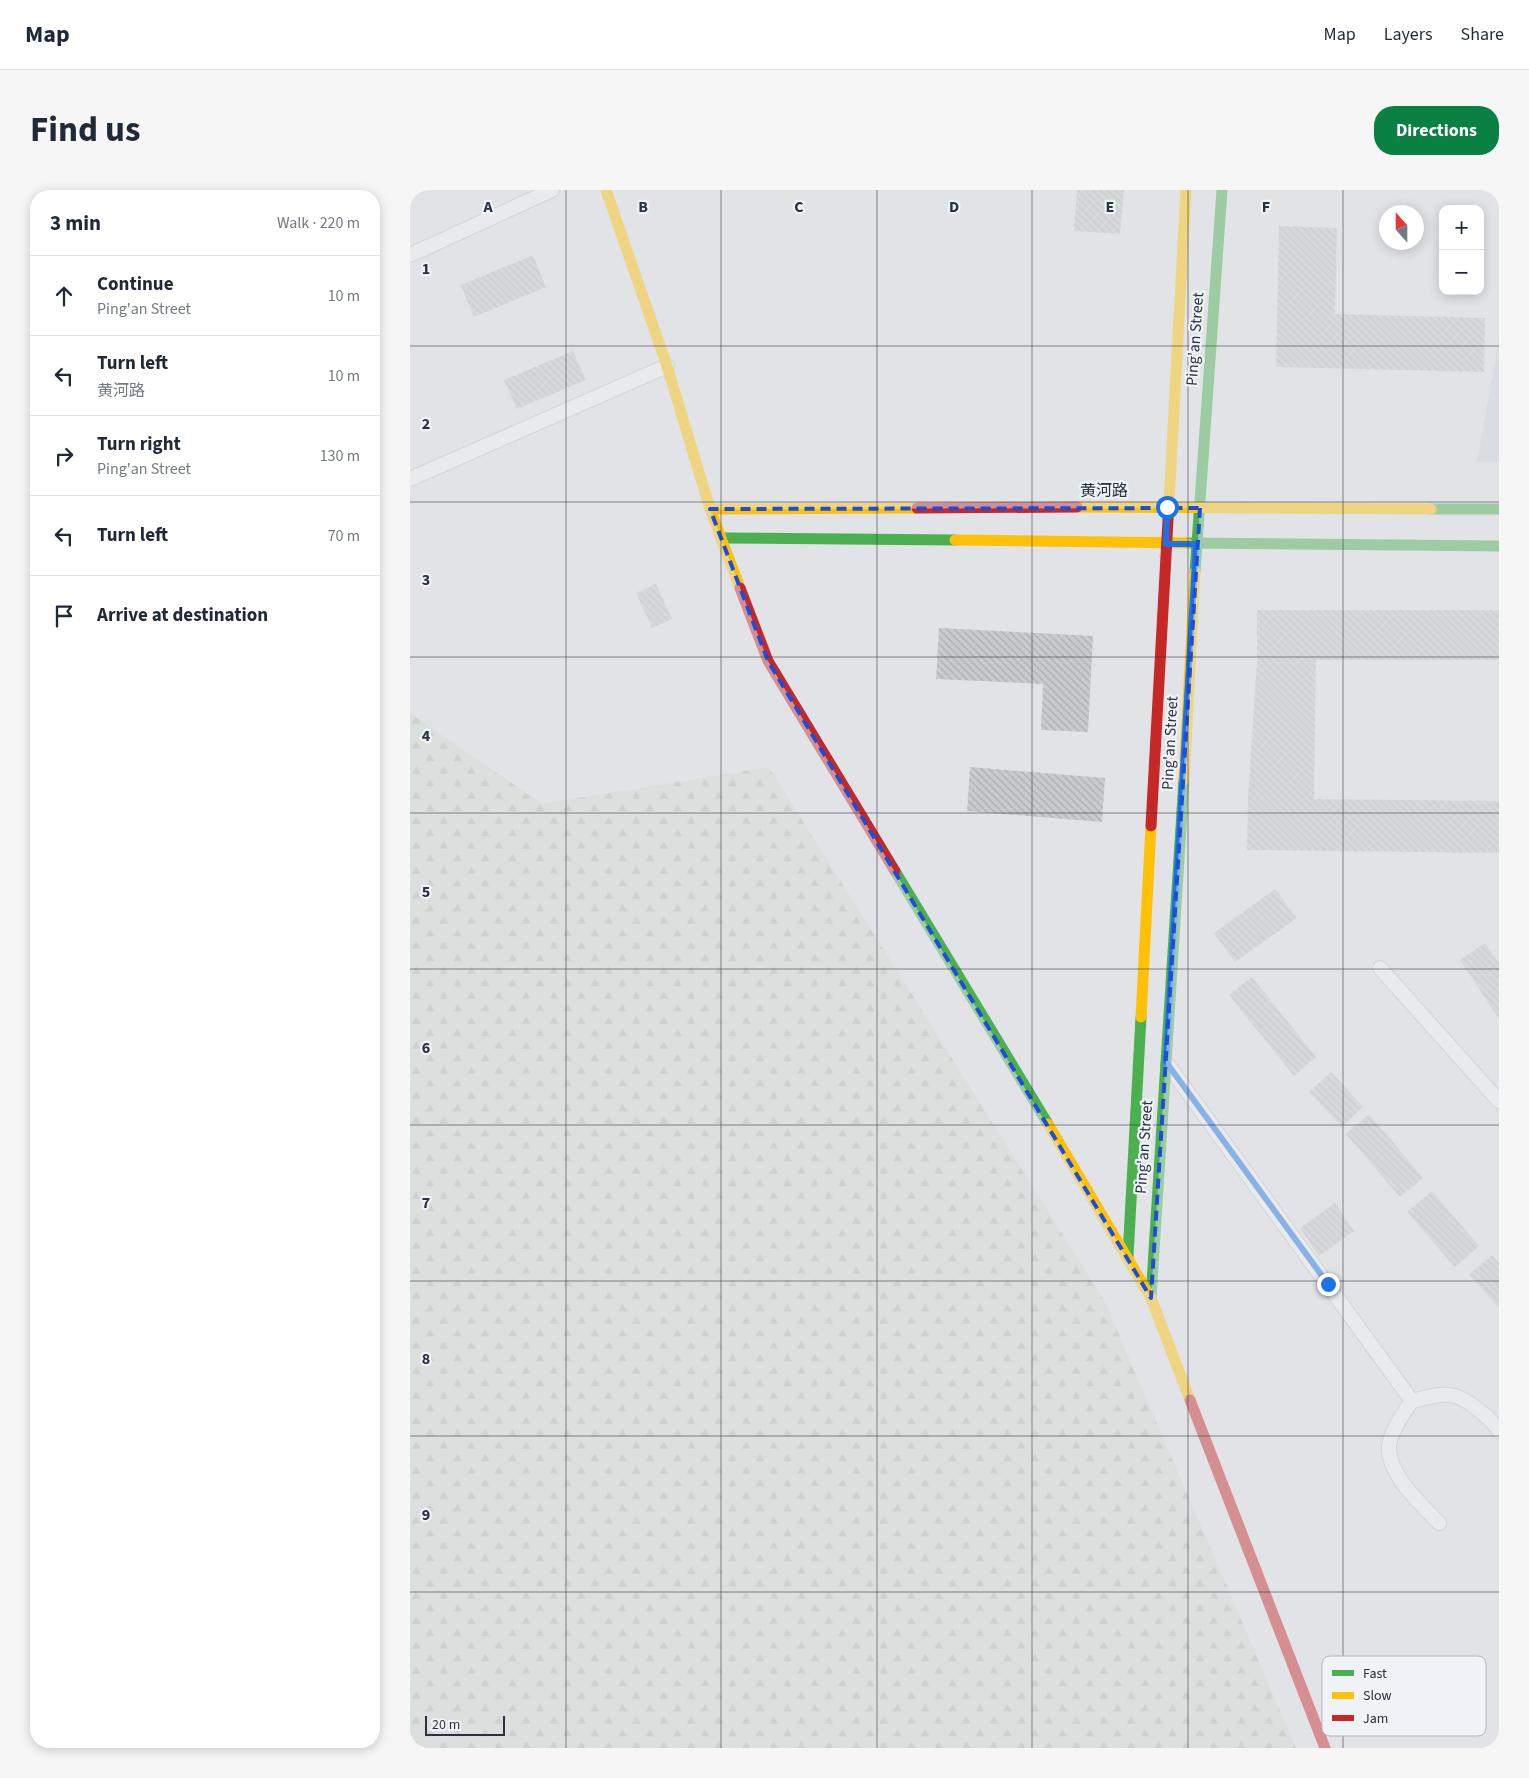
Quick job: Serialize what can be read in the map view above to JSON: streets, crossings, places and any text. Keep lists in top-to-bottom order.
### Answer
{
  "streets": {
    "main road": ["Ping'an Street", "黄河路"]
  },
  "crossings": [
    ["Ping'an Street", "黄河路"]
  ],
  "legend": ["Fast", "Slow", "Jam"],
  "scale_bar": "20 m",
  "north": "top",
  "page": {
    "header": "Map",
    "nav": ["Map", "Layers", "Share"],
    "title": "Find us",
    "buttons": "Directions",
    "heading": ["3 min", "Walk · 220 m"],
    "map_buttons": ["+", "−"],
    "list": [
      ["Continue", "Ping'an Street", "10 m"],
      ["Turn left", "黄河路", "10 m"],
      ["Turn right", "Ping'an Street", "130 m"],
      ["Turn left", "70 m"],
      "Arrive at destination"
    ],
    "scale": "20 m"
  },
  "grid": {
    "columns": [
      "A",
      "B",
      "C",
      "D",
      "E",
      "F"
    ],
    "rows": [
      "1",
      "2",
      "3",
      "4",
      "5",
      "6",
      "7",
      "8",
      "9"
    ]
  }
}
